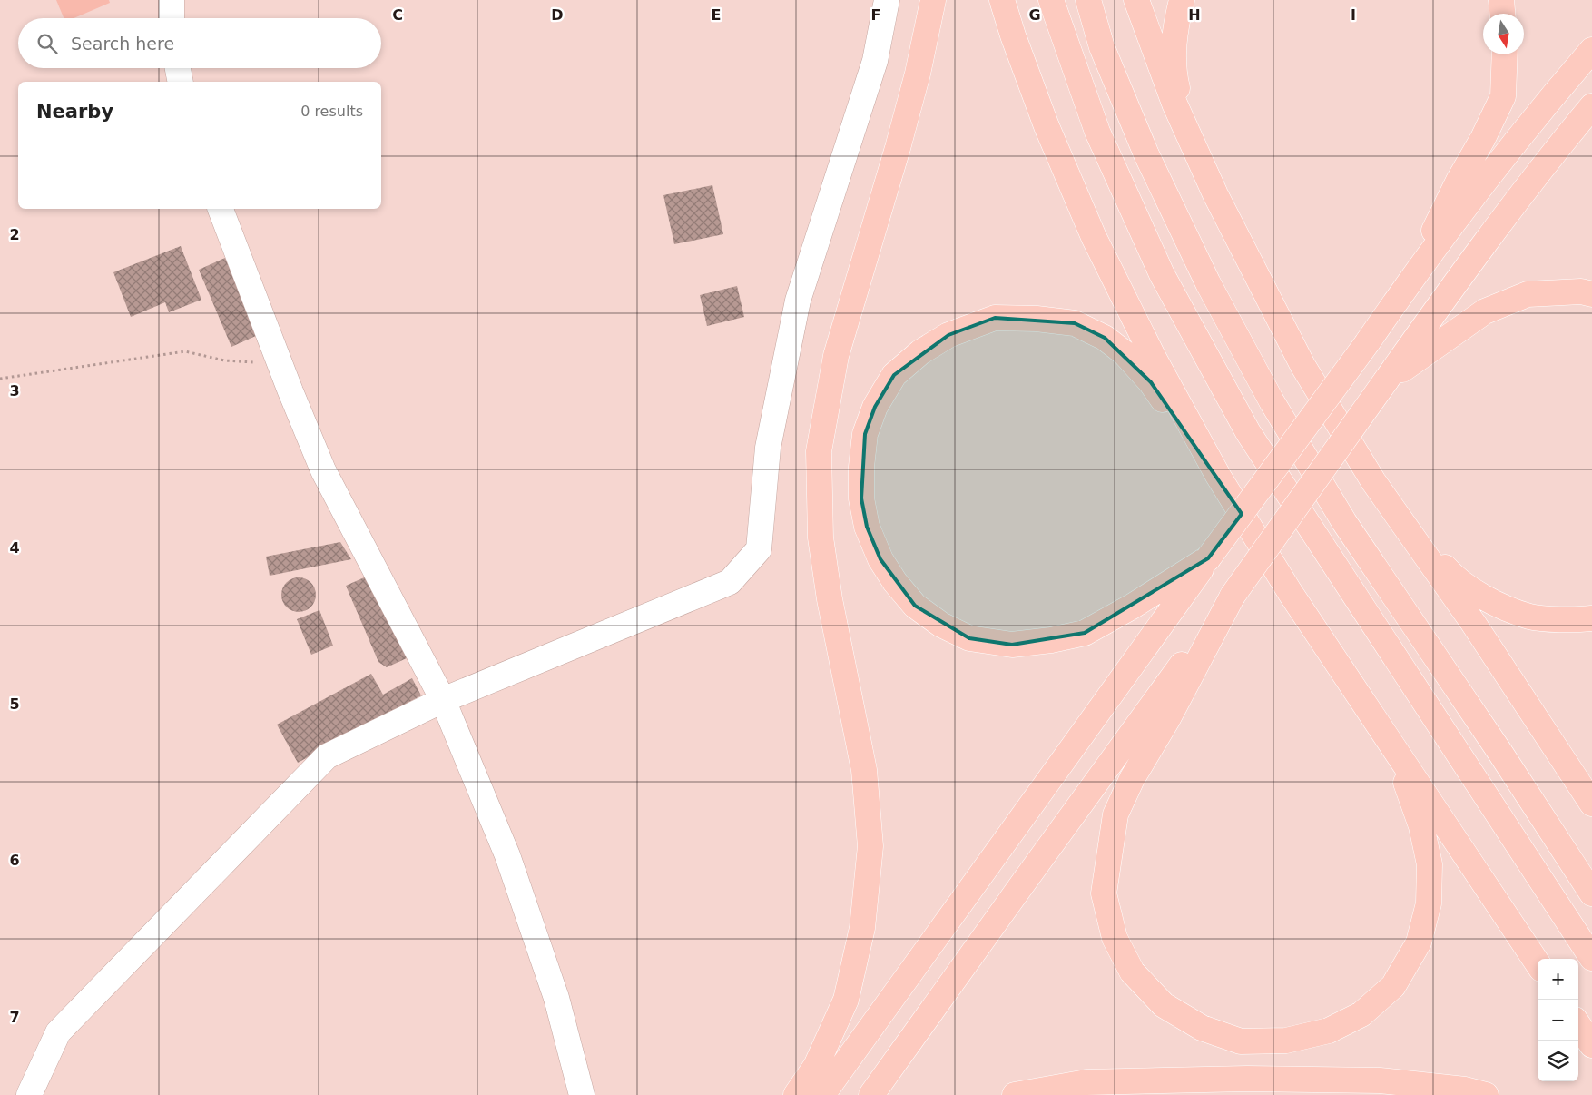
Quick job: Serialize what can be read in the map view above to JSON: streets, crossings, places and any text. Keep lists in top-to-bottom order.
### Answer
{
  "north": "bottom",
  "page": {
    "search": "Search here",
    "heading": ["Nearby", "0 results"],
    "map_buttons": ["+", "−"]
  },
  "grid": {
    "columns": [
      "C",
      "D",
      "E",
      "F",
      "G",
      "H",
      "I"
    ],
    "rows": [
      "2",
      "3",
      "4",
      "5",
      "6",
      "7"
    ]
  }
}
